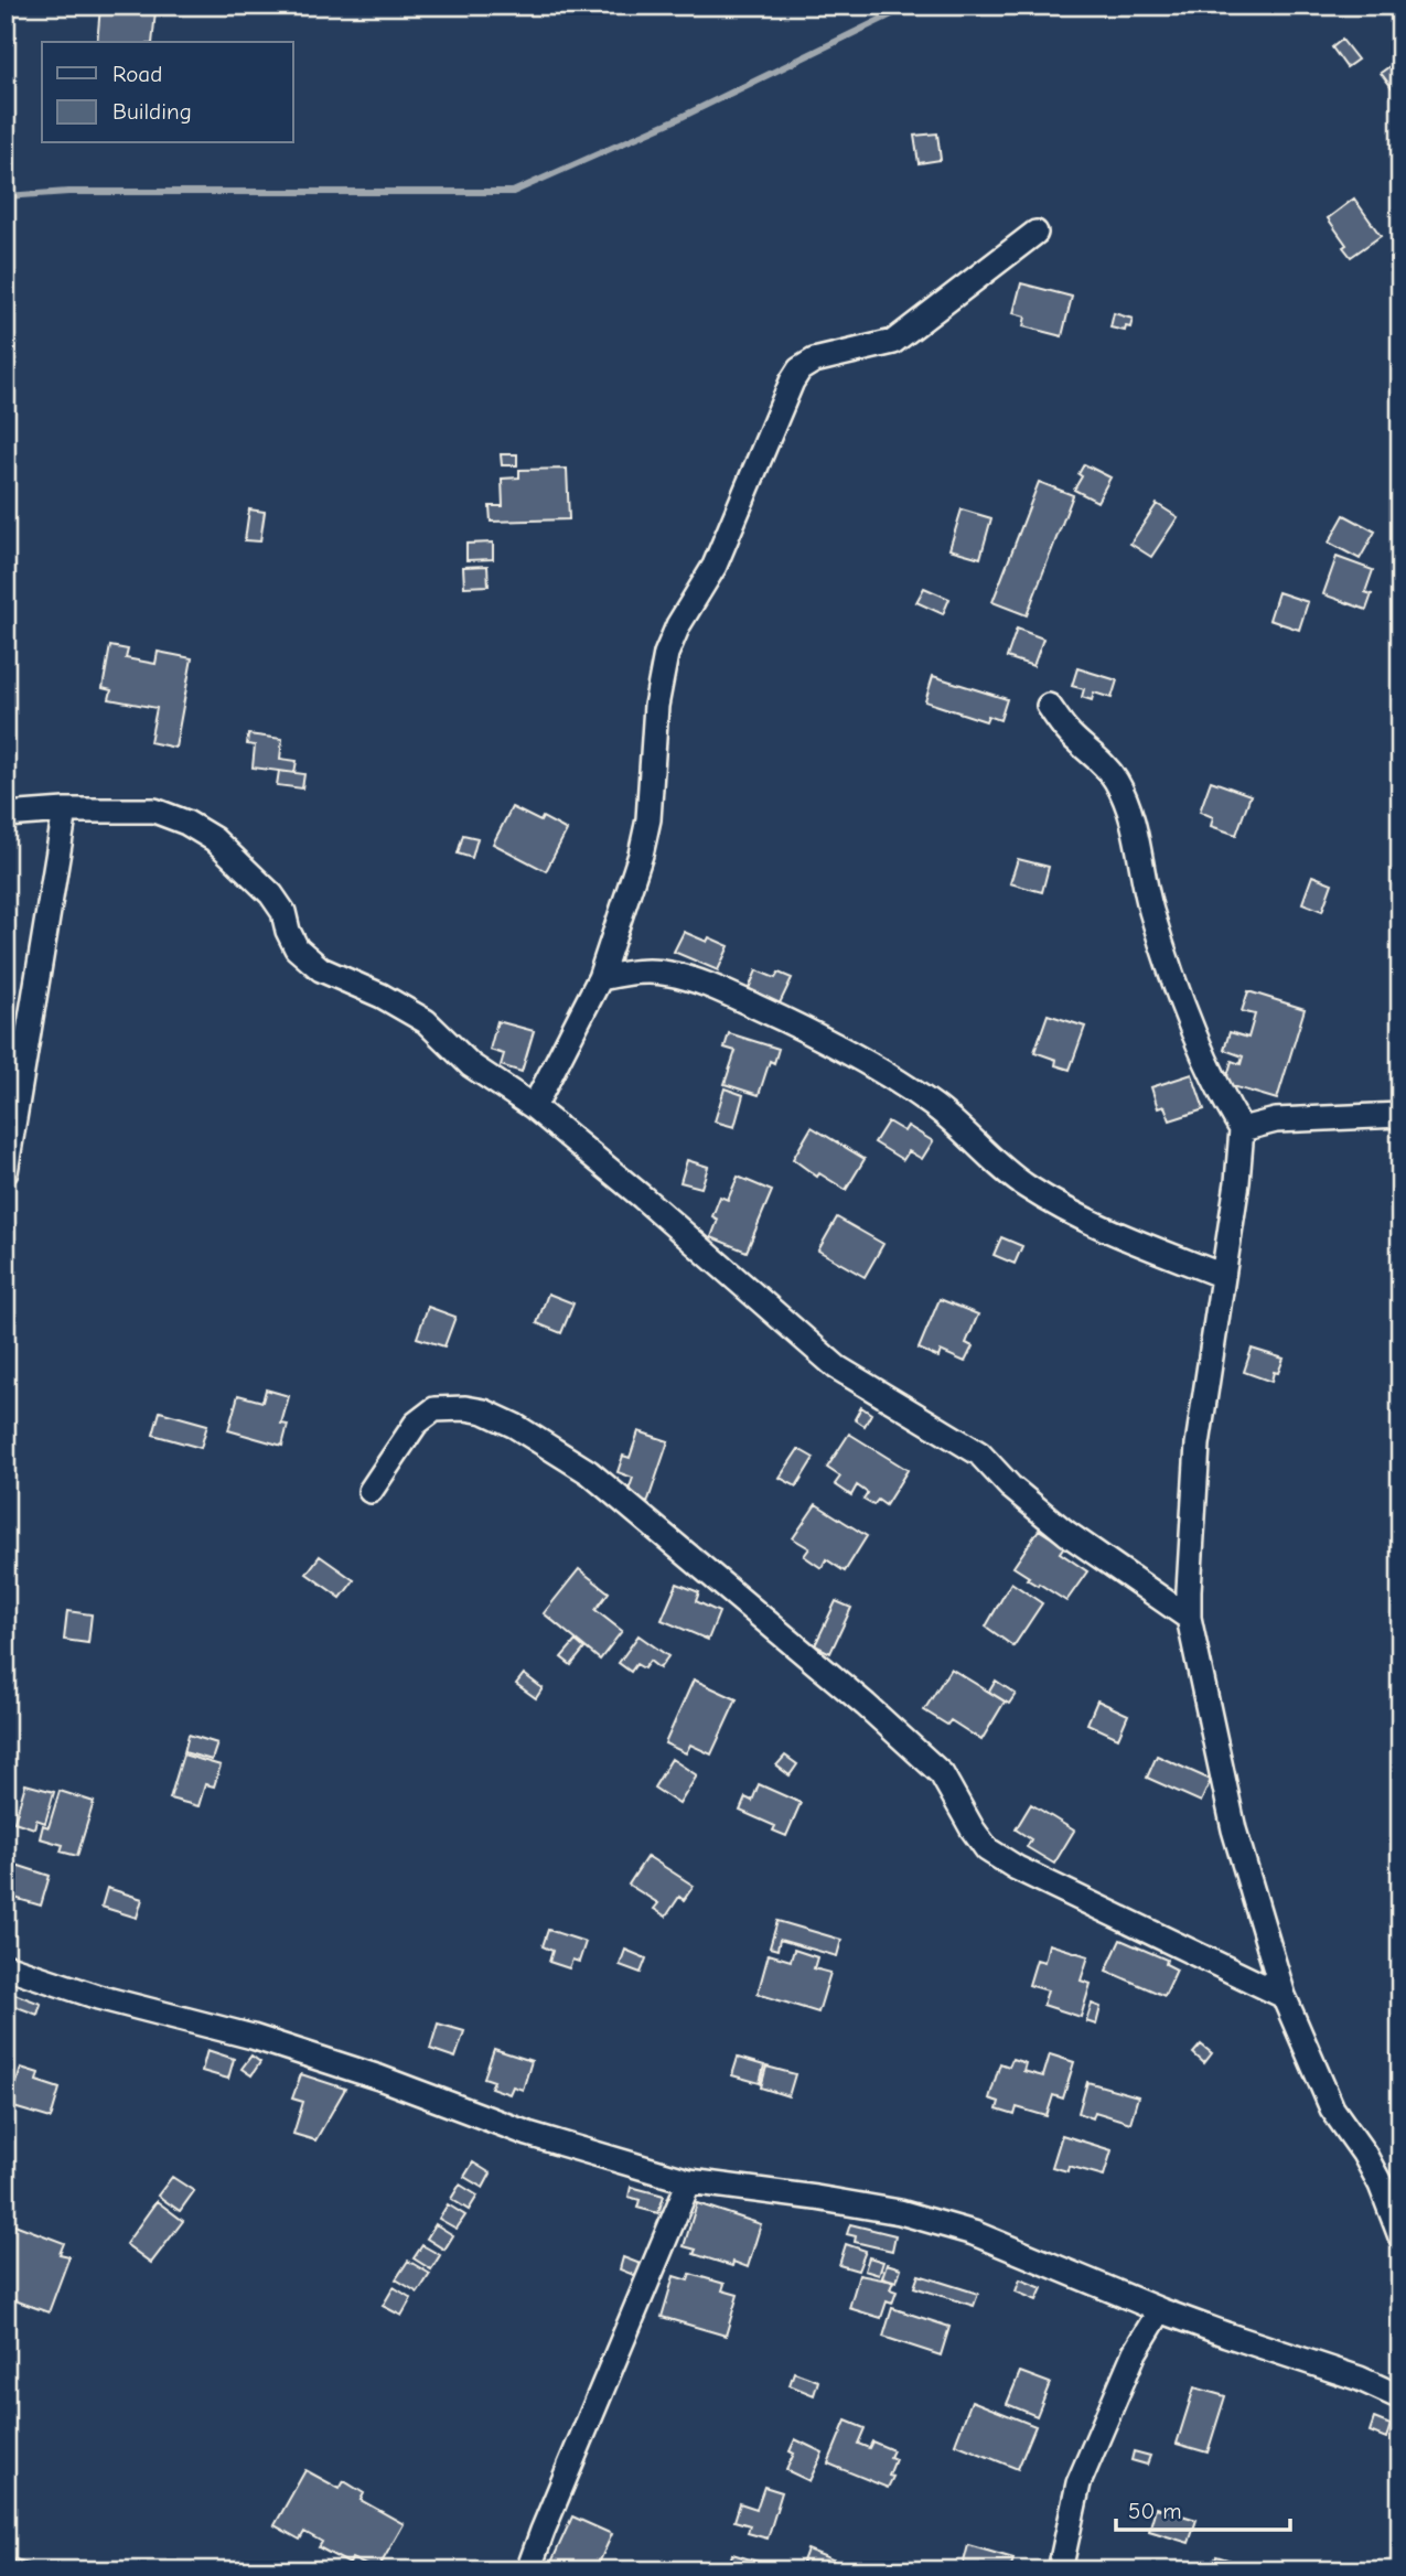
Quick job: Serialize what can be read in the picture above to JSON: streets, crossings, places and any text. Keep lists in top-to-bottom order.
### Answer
{
  "legend": ["Road", "Building"],
  "scale_bar": "50 m"
}
